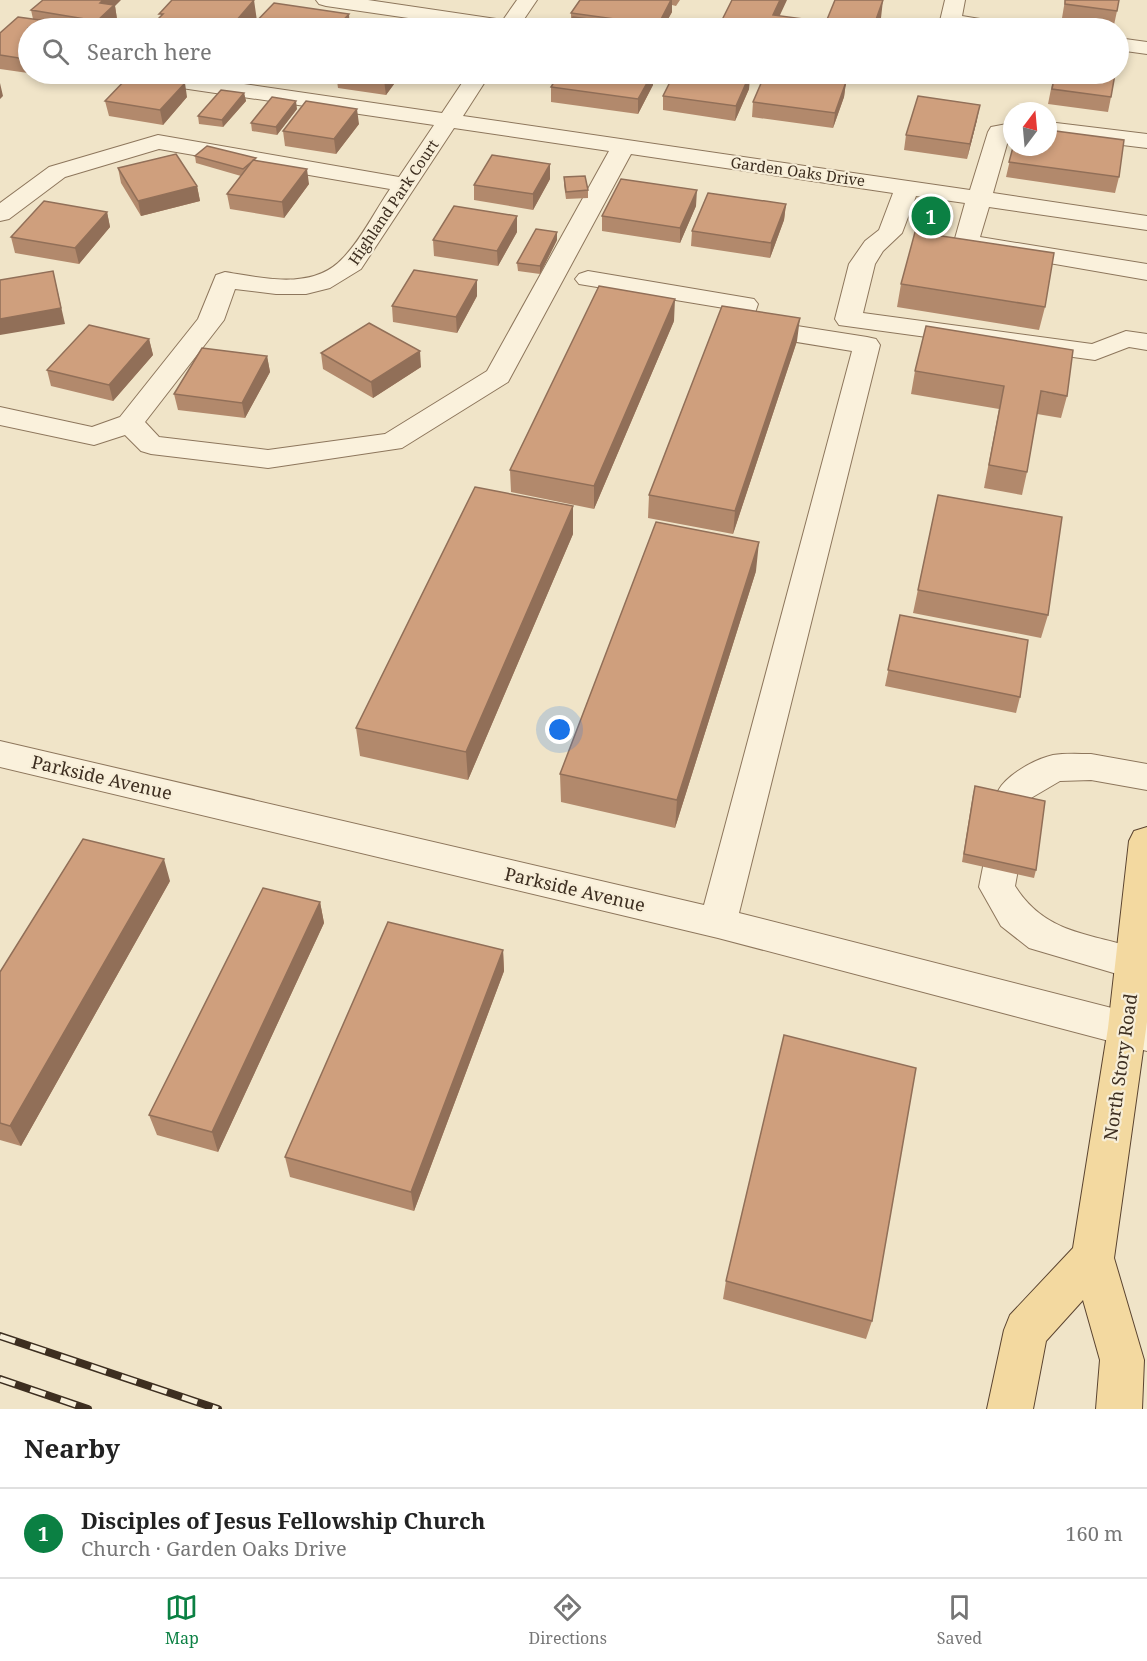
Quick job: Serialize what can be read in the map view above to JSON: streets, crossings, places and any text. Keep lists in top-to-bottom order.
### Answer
{
  "streets": {
    "main road": ["North Story Road"],
    "street": ["Garden Oaks Drive", "Highland Park Court", "Parkside Avenue"]
  },
  "crossings": [
    ["Garden Oaks Drive", "Highland Park Court"],
    ["Parkside Avenue", "North Story Road"]
  ],
  "north": "top",
  "page": {
    "search": "Search here",
    "pins": "1",
    "heading": "Nearby",
    "list": [
      {
        "mark": "1",
        "name": "Disciples of Jesus Fellowship Church",
        "note": "Church · Garden Oaks Drive",
        "value": "160 m"
      }
    ],
    "nav": ["Map", "Directions", "Saved"]
  }
}
